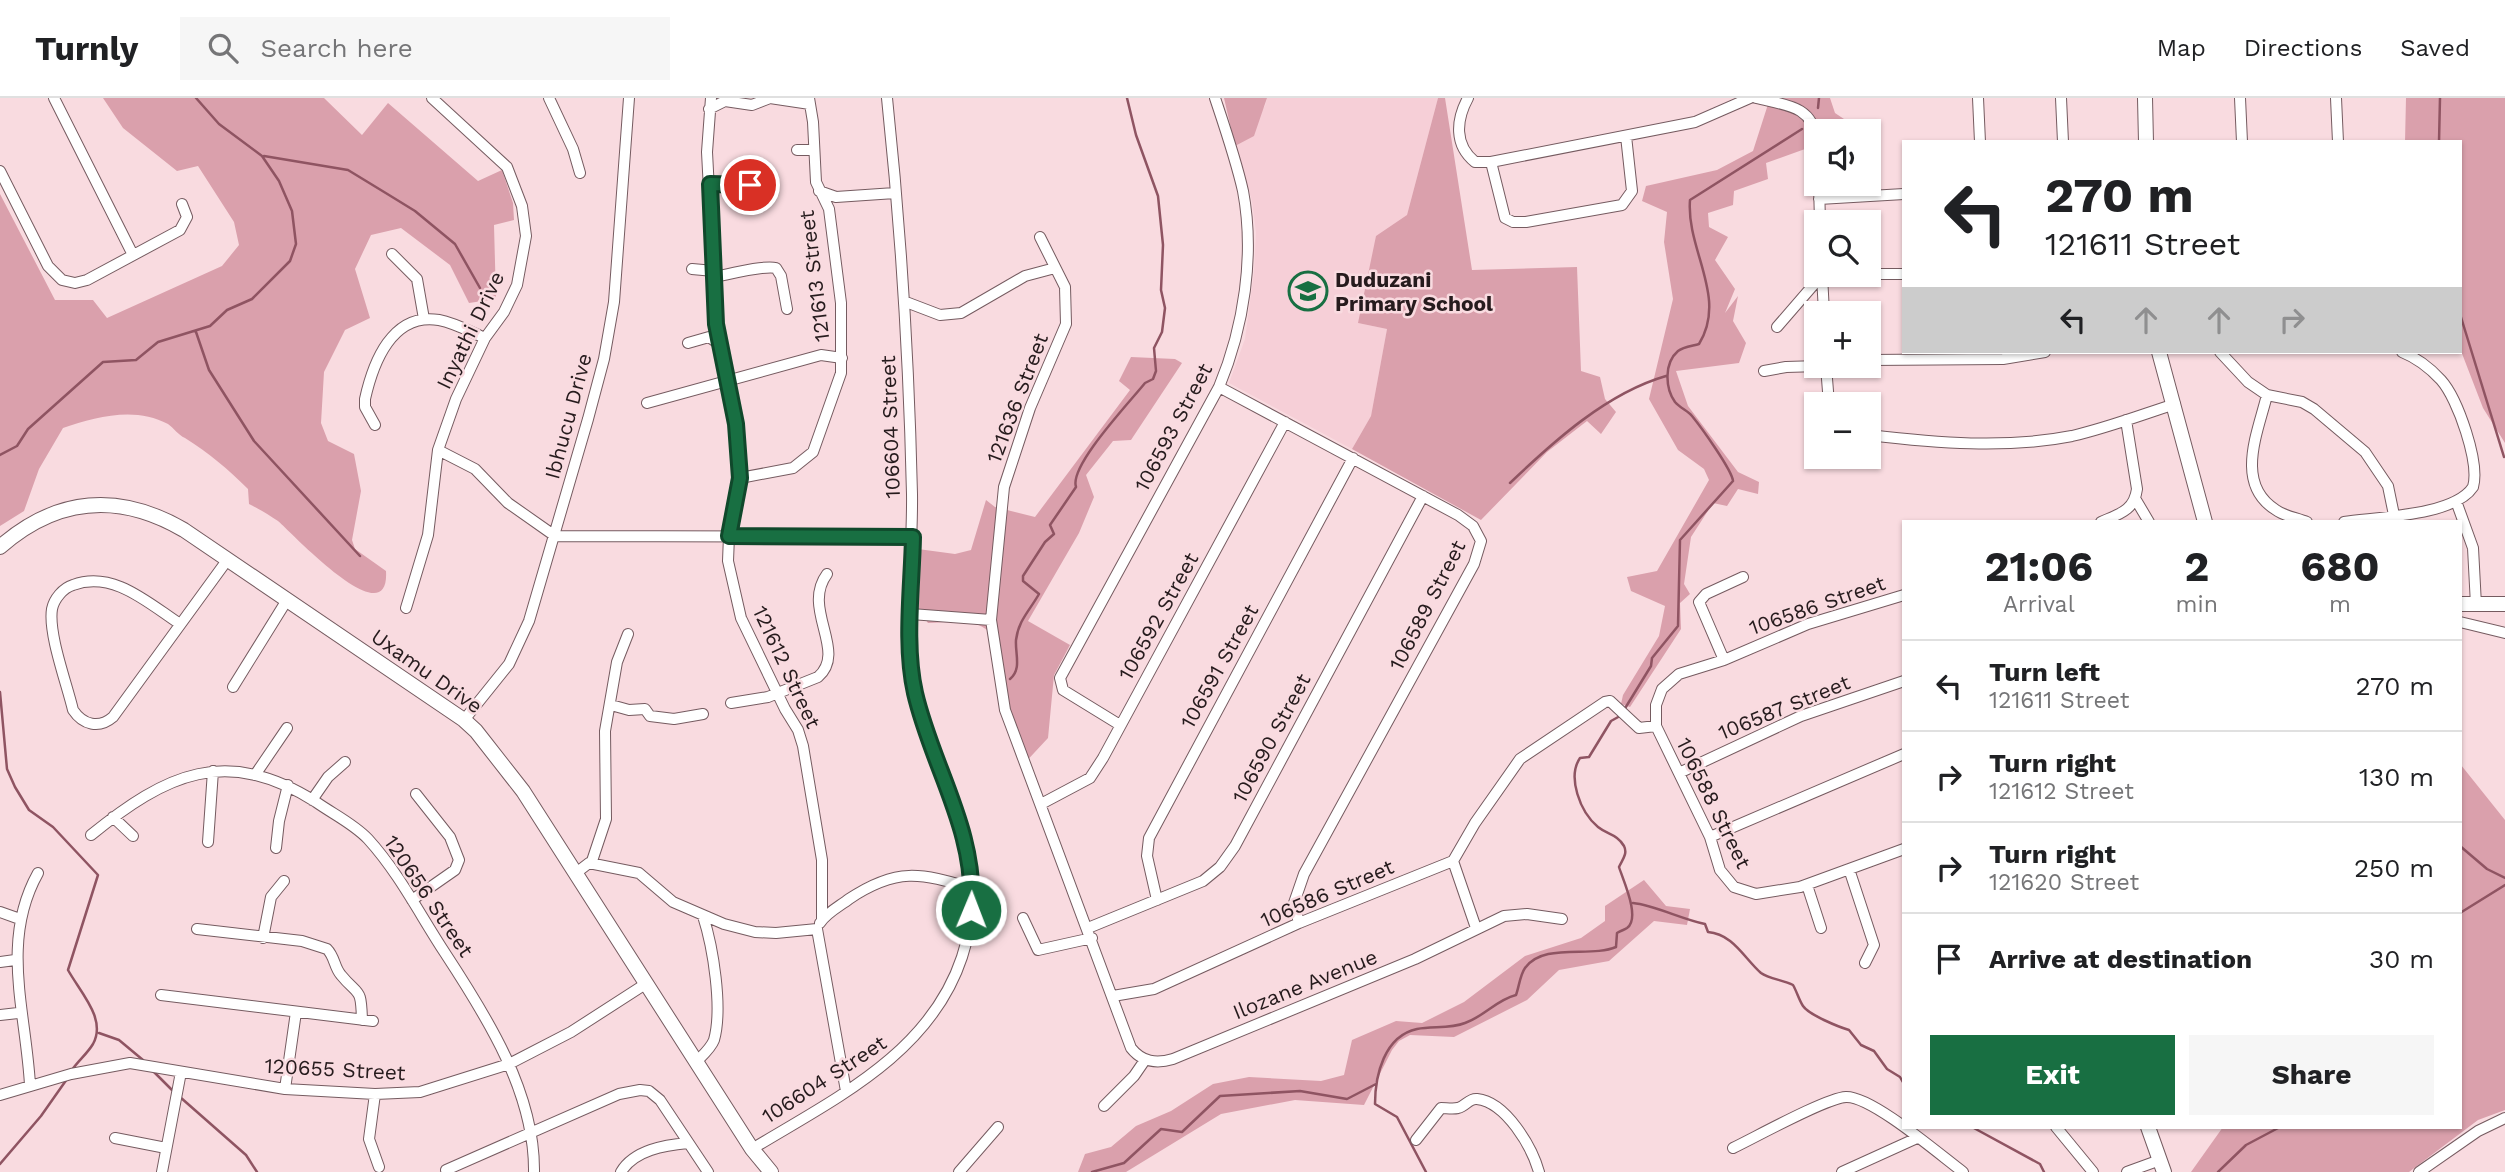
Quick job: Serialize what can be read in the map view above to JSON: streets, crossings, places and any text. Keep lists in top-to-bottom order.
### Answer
{
  "streets": {
    "street": [
      "121613 Street",
      "Inyathi Drive",
      "121636 Street",
      "Ibhucu Drive",
      "106604 Street",
      "106593 Street",
      "106589 Street",
      "106586 Street",
      "106592 Street",
      "106591 Street",
      "121612 Street",
      "Uxamu Drive",
      "106587 Street",
      "106590 Street",
      "106588 Street",
      "120656 Street",
      "Ilozane Avenue",
      "120655 Street"
    ]
  },
  "crossings": [
    ["121613 Street", "121612 Street"],
    ["Ibhucu Drive", "Uxamu Drive"],
    ["106604 Street", "121612 Street"],
    ["106604 Street", "Uxamu Drive"],
    ["106593 Street", "106589 Street"],
    ["106593 Street", "106592 Street"],
    ["106589 Street", "106586 Street"],
    ["106589 Street", "106592 Street"],
    ["106589 Street", "106591 Street"],
    ["106589 Street", "106590 Street"],
    ["106586 Street", "106588 Street"],
    ["106591 Street", "106590 Street"],
    ["Uxamu Drive", "120655 Street"],
    ["106587 Street", "106588 Street"],
    ["120656 Street", "120655 Street"]
  ],
  "places": {
    "school or university": ["Duduzani Primary School"]
  },
  "page": {
    "header": "Turnly",
    "search": "Search here",
    "nav": ["Map", "Directions", "Saved"],
    "map_buttons": ["+", "−"],
    "turn": ["270 m", "121611 Street"],
    "eta": [
      "21:06",
      "Arrival",
      "2",
      "min",
      "680",
      "m"
    ],
    "list": [
      {
        "name": "Turn left",
        "note": "121611 Street",
        "value": "270 m"
      },
      {
        "name": "Turn right",
        "note": "121612 Street",
        "value": "130 m"
      },
      {
        "name": "Turn right",
        "note": "121620 Street",
        "value": "250 m"
      },
      {
        "name": "Arrive at destination",
        "value": "30 m"
      }
    ],
    "buttons": ["Exit", "Share"]
  }
}
